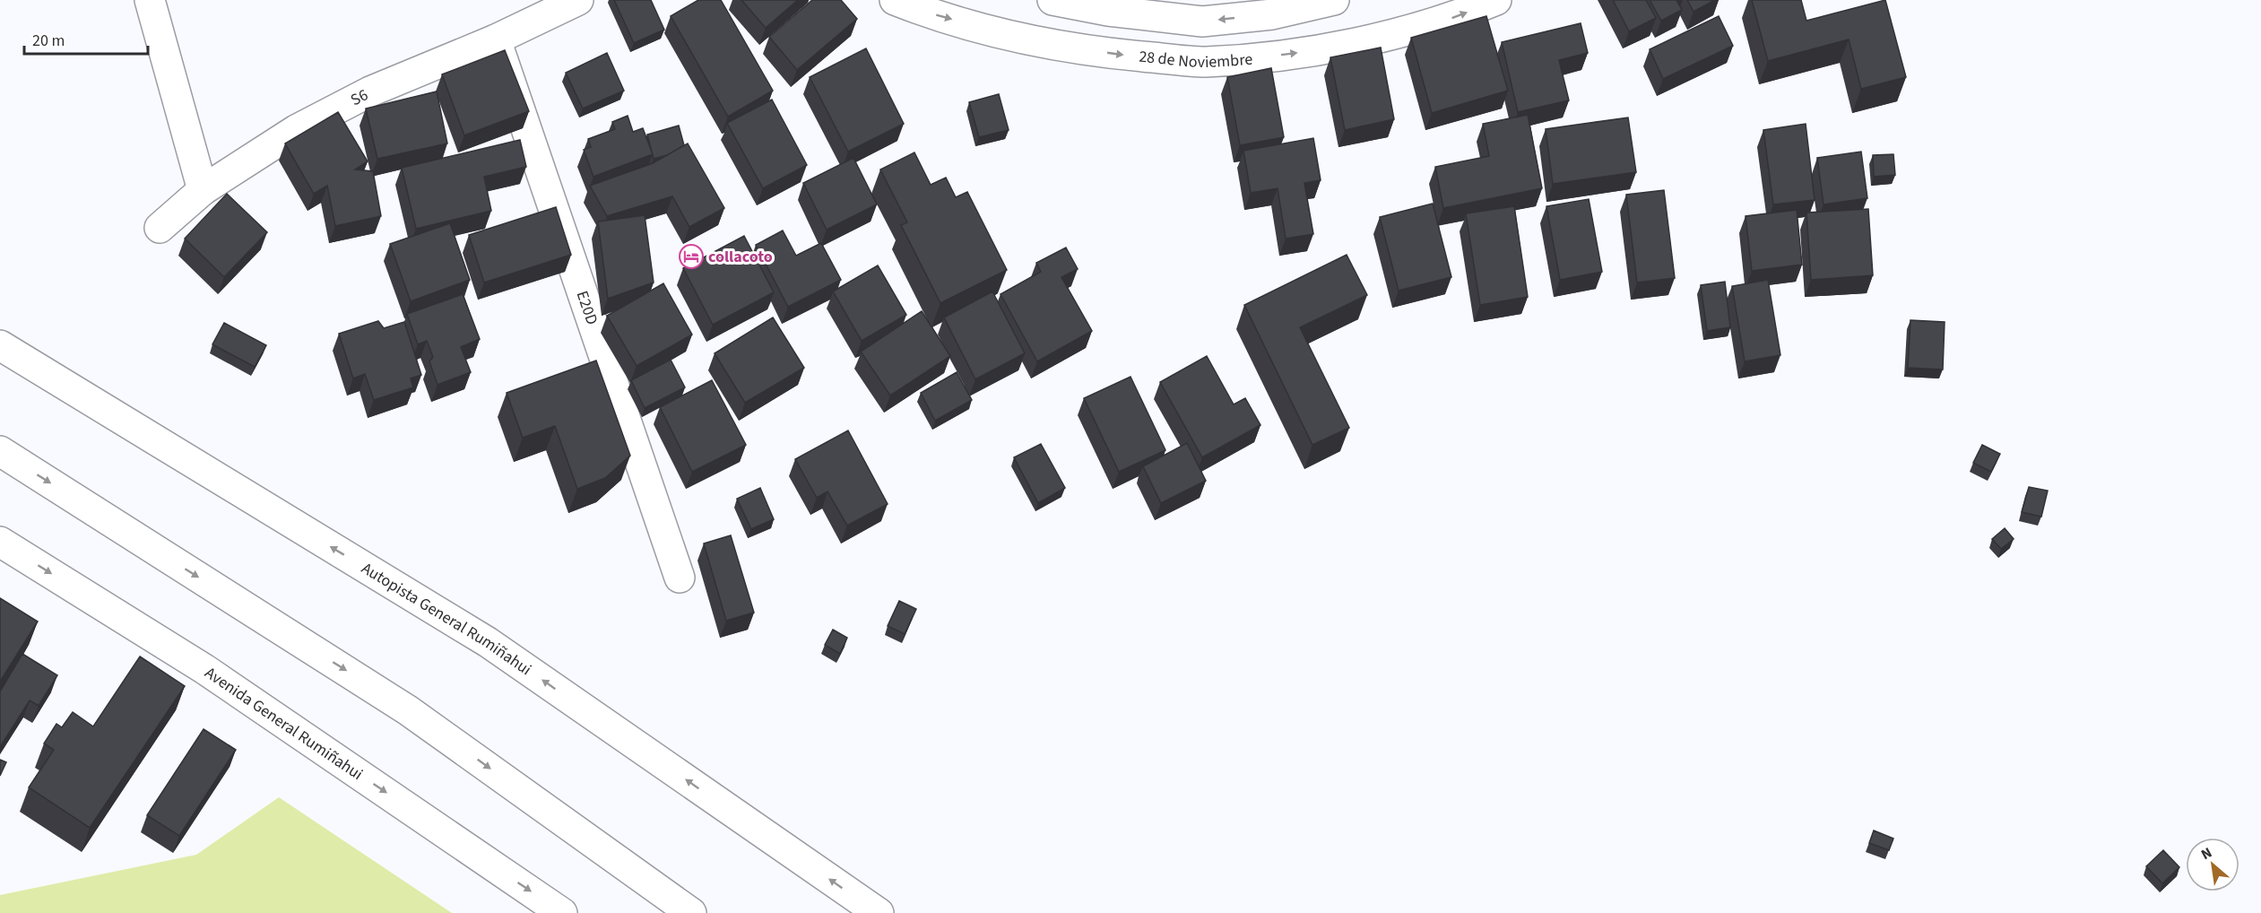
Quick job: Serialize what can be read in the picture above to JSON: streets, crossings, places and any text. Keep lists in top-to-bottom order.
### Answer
{
  "streets": {
    "main road": [
      "28 de Noviembre",
      "S6",
      "E20D",
      "Autopista General Rumiñahui",
      "Avenida General Rumiñahui"
    ]
  },
  "crossings": [
    ["S6", "E20D"]
  ],
  "places": {
    "hotel": ["collacoto"]
  },
  "scale_bar": "20 m",
  "north": "top left"
}
